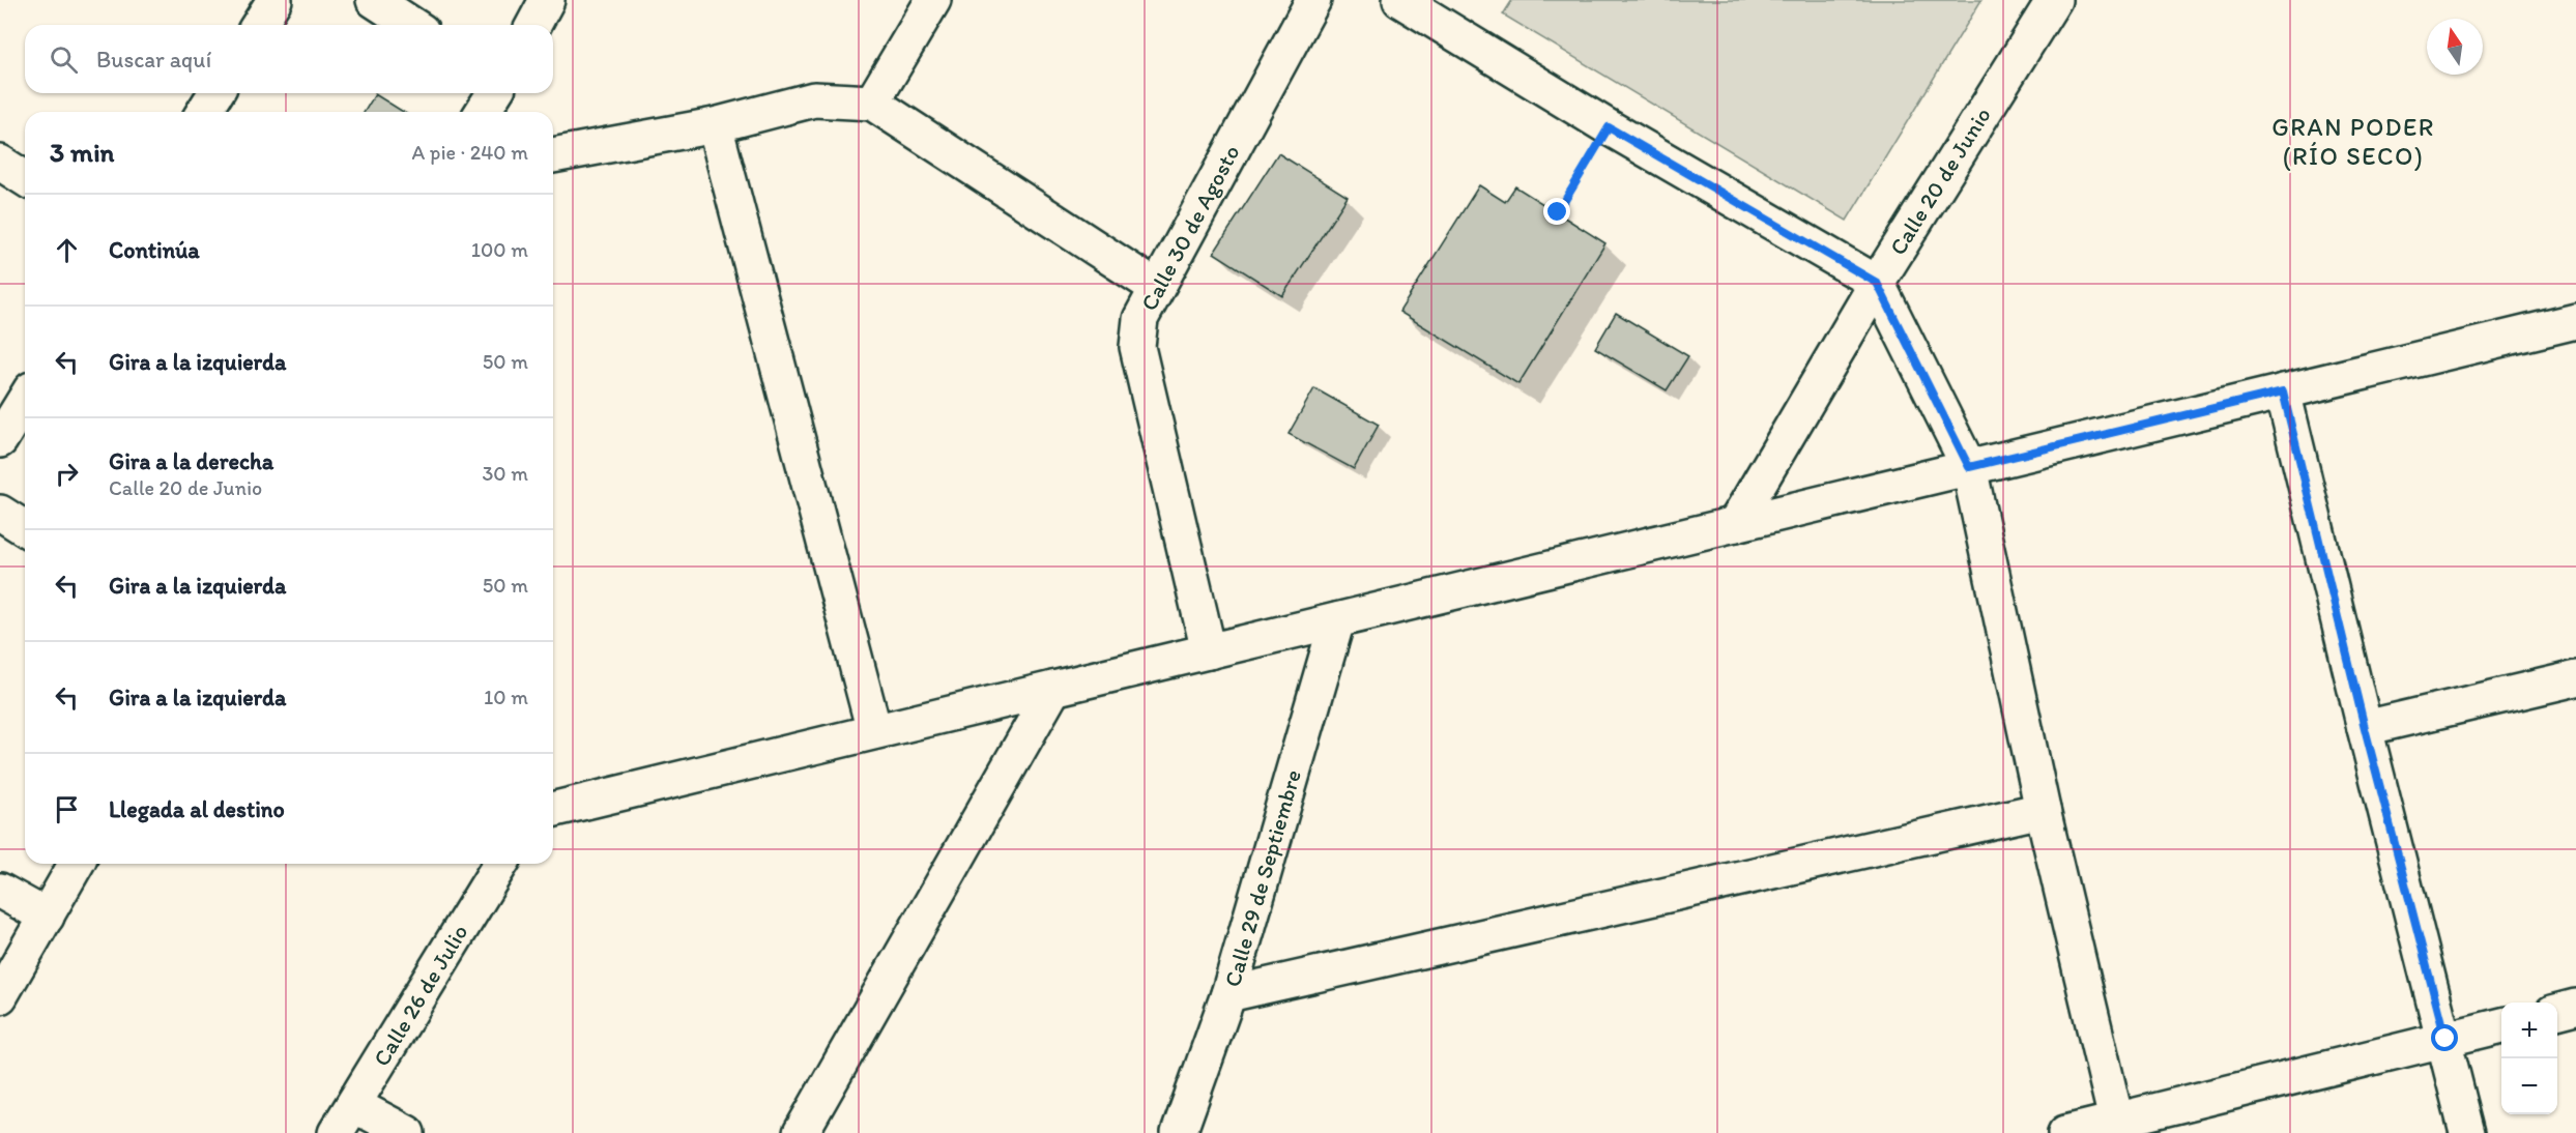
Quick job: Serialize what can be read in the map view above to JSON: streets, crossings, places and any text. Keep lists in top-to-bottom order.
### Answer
{
  "streets": {
    "street": [
      "Calle 20 de Junio",
      "Calle 30 de Agosto",
      "Calle 29 de Septiembre",
      "Calle 26 de Julio"
    ]
  },
  "districts": ["GRAN PODER (RÍO SECO)"],
  "north": "top",
  "page": {
    "search": "Buscar aquí",
    "heading": ["3 min", "A pie · 240 m"],
    "list": [
      ["Continúa", "100 m"],
      ["Gira a la izquierda", "50 m"],
      ["Gira a la derecha", "Calle 20 de Junio", "30 m"],
      ["Gira a la izquierda", "50 m"],
      ["Gira a la izquierda", "10 m"],
      "Llegada al destino"
    ],
    "map_buttons": ["+", "−"]
  }
}
